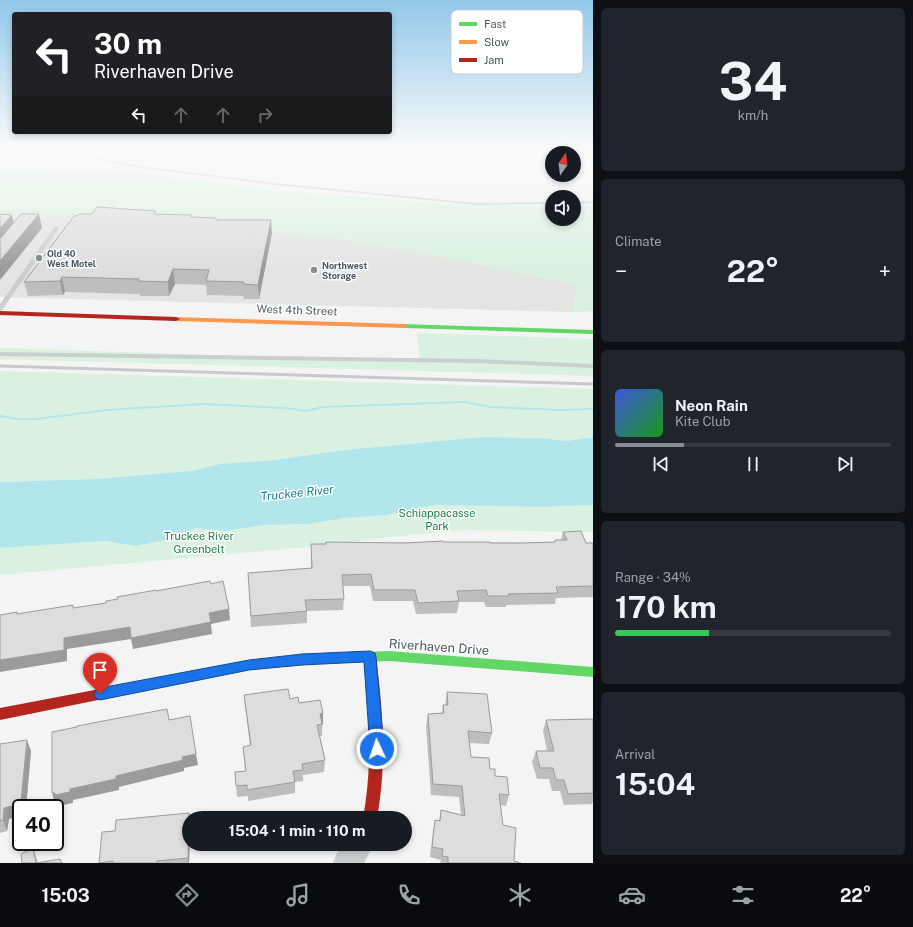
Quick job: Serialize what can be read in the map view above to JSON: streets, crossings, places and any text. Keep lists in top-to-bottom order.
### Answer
{
  "streets": {
    "main road": ["West 4th Street", "Riverhaven Drive"]
  },
  "water": ["Truckee River"],
  "parks": ["Schiappacasse Park", "Truckee River Greenbelt"],
  "places": ["Old 40 West Motel", "Northwest Storage"],
  "legend": ["Fast", "Slow", "Jam"],
  "north": "top",
  "page": {
    "tile": [
      ["34", "km/h"],
      "Climate",
      ["Range · 34%", "170 km"],
      ["Arrival", "15:04"]
    ],
    "turn": ["30 m", "Riverhaven Drive"],
    "heat": ["−", "22°", "+"],
    "song": ["Neon Rain", "Kite Club"],
    "limit": "40",
    "trip": "15:04 · 1 min · 110 m",
    "tabs": ["15:03", "22°"]
  }
}
